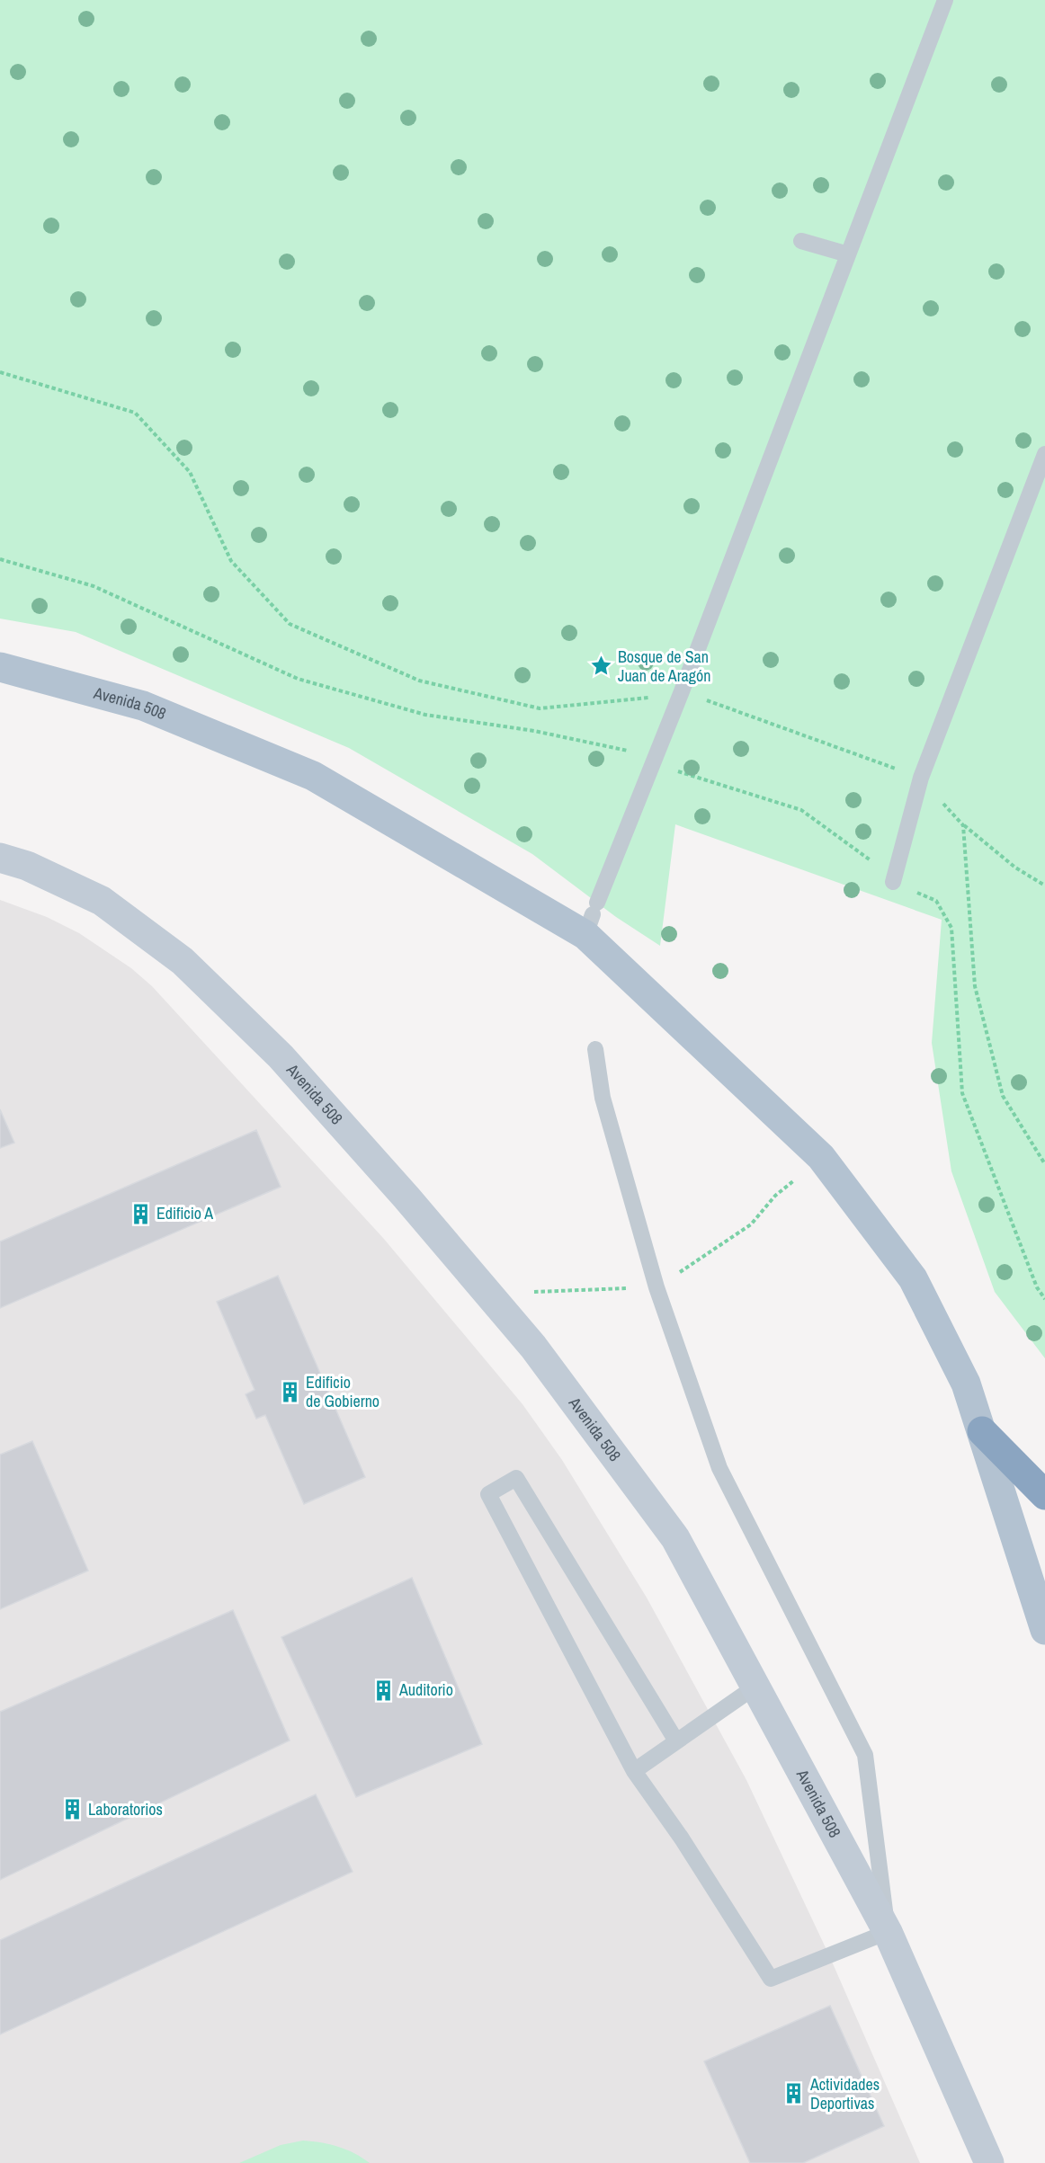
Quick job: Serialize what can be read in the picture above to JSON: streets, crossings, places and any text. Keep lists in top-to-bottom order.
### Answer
{
  "streets": {
    "main road": ["Avenida 508"]
  },
  "places": {
    "place": ["Bosque de San Juan de Aragón"],
    "building": [
      "Edificio A",
      "Edificio de Gobierno",
      "Auditorio",
      "Laboratorios",
      "Actividades Deportivas"
    ]
  }
}
